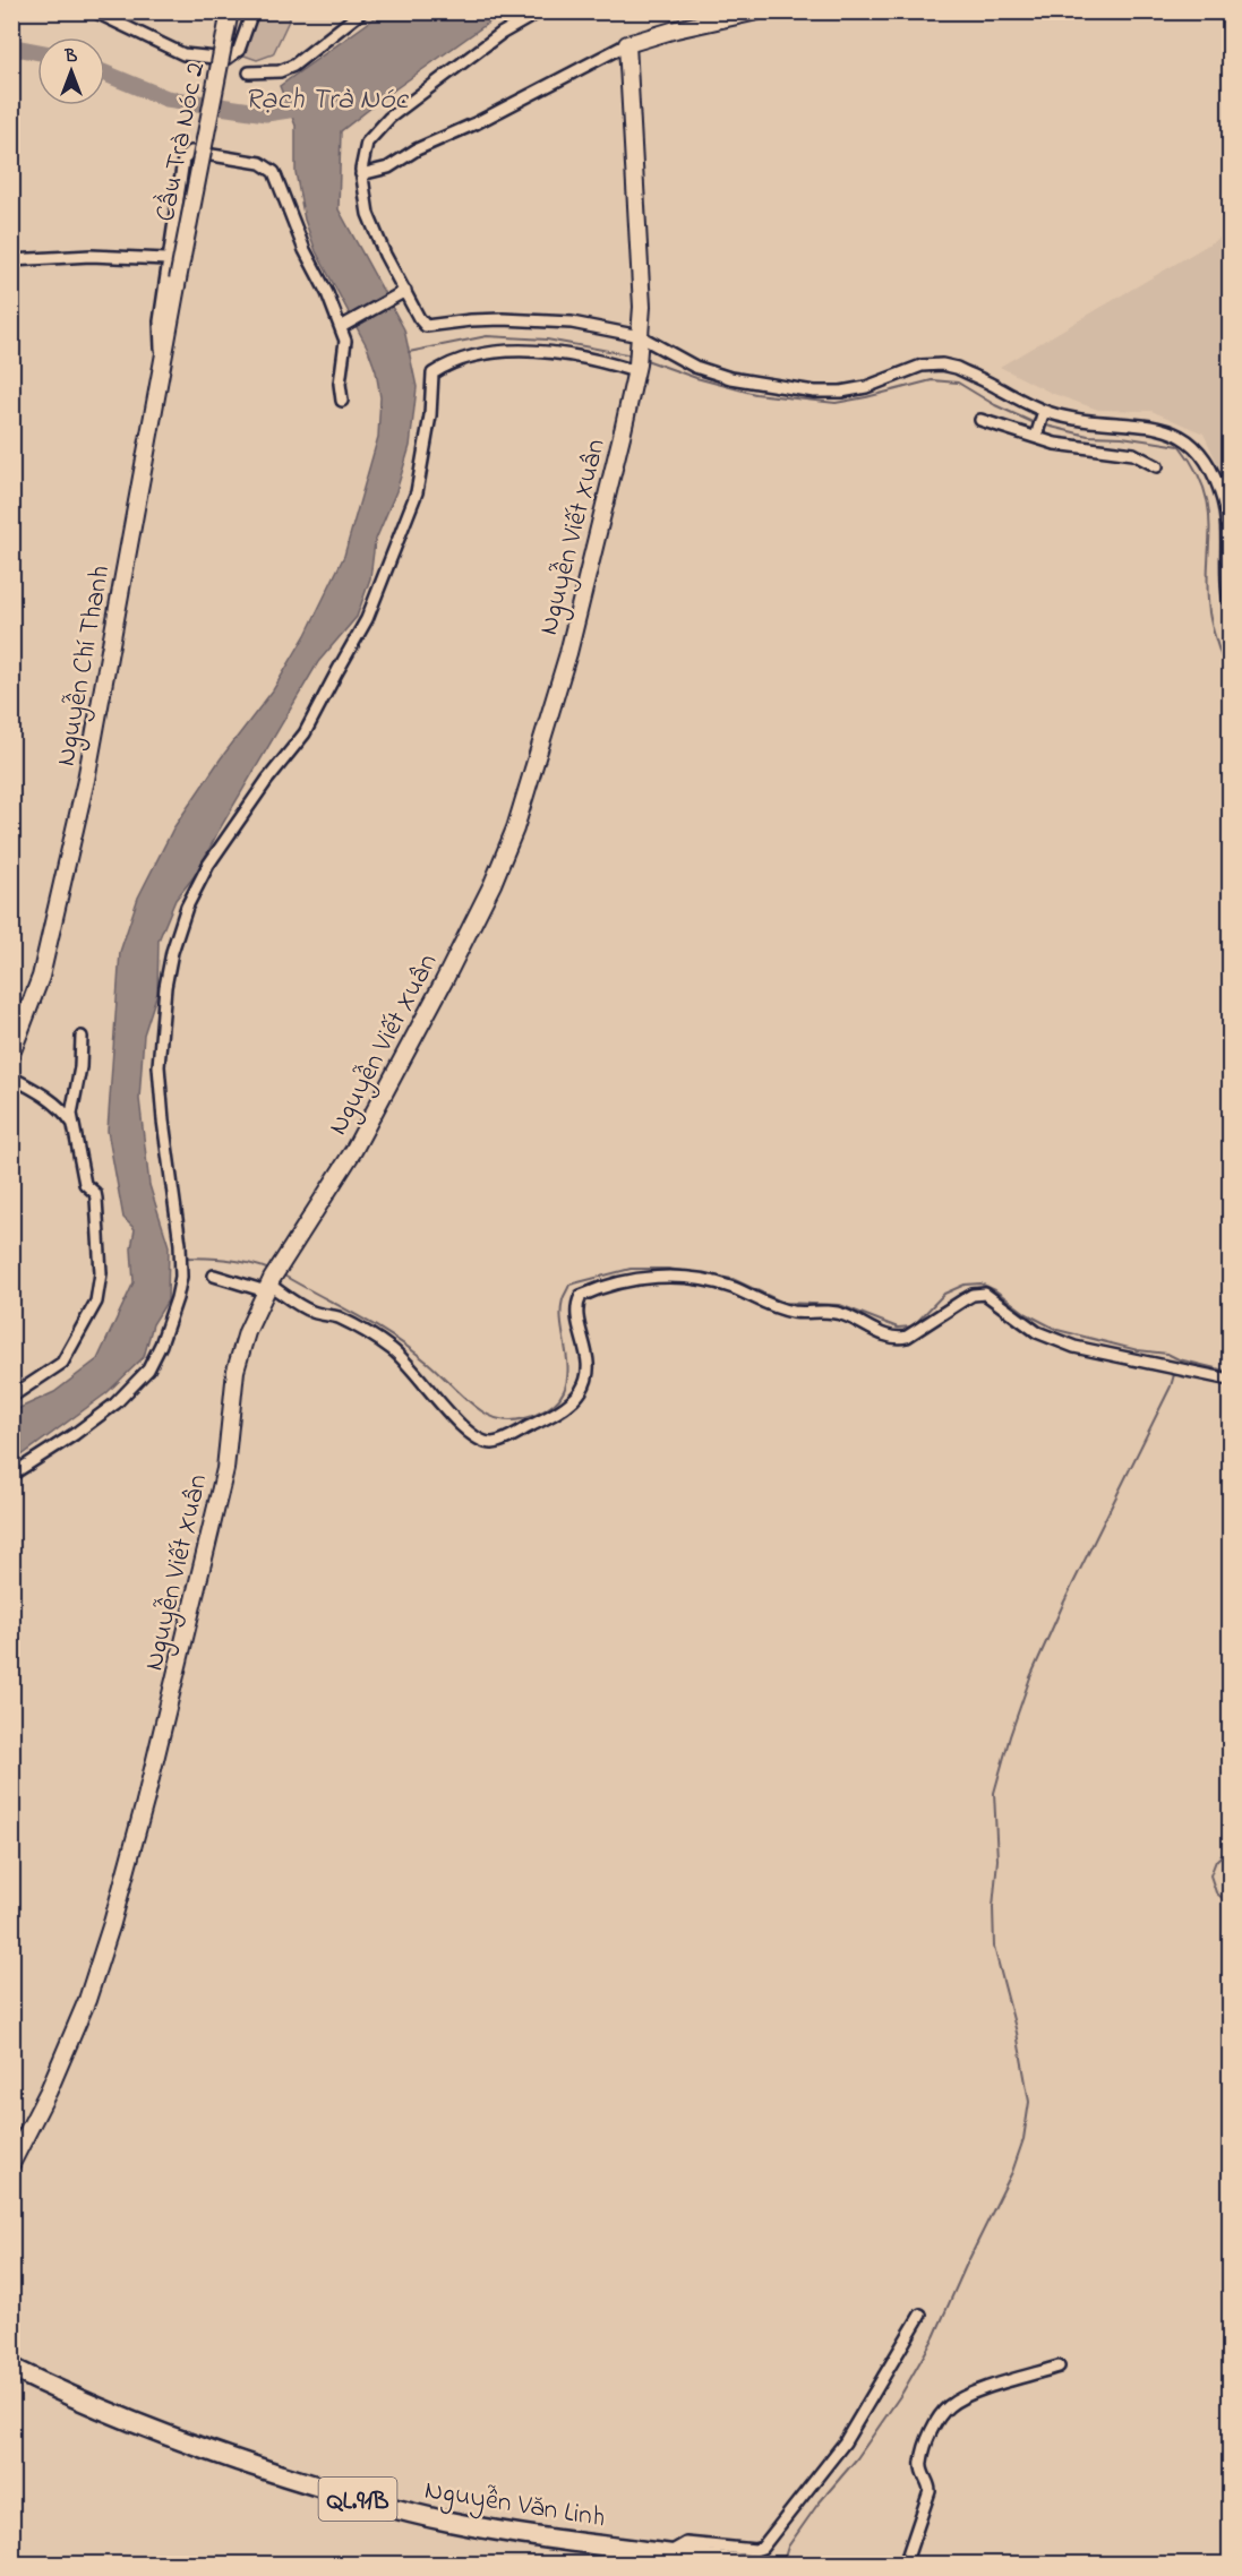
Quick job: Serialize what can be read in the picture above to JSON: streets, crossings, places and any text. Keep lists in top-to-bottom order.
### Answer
{
  "streets": {
    "highway": ["QL.91B", "Nguyễn Văn Linh"],
    "street": ["Cầu Trà Nóc 2", "Nguyễn Viết Xuân", "Nguyễn Chí Thanh"]
  },
  "crossings": [
    ["Cầu Trà Nóc 2", "Nguyễn Chí Thanh"]
  ],
  "water": ["Rạch Trà Nóc"],
  "north": "top"
}
